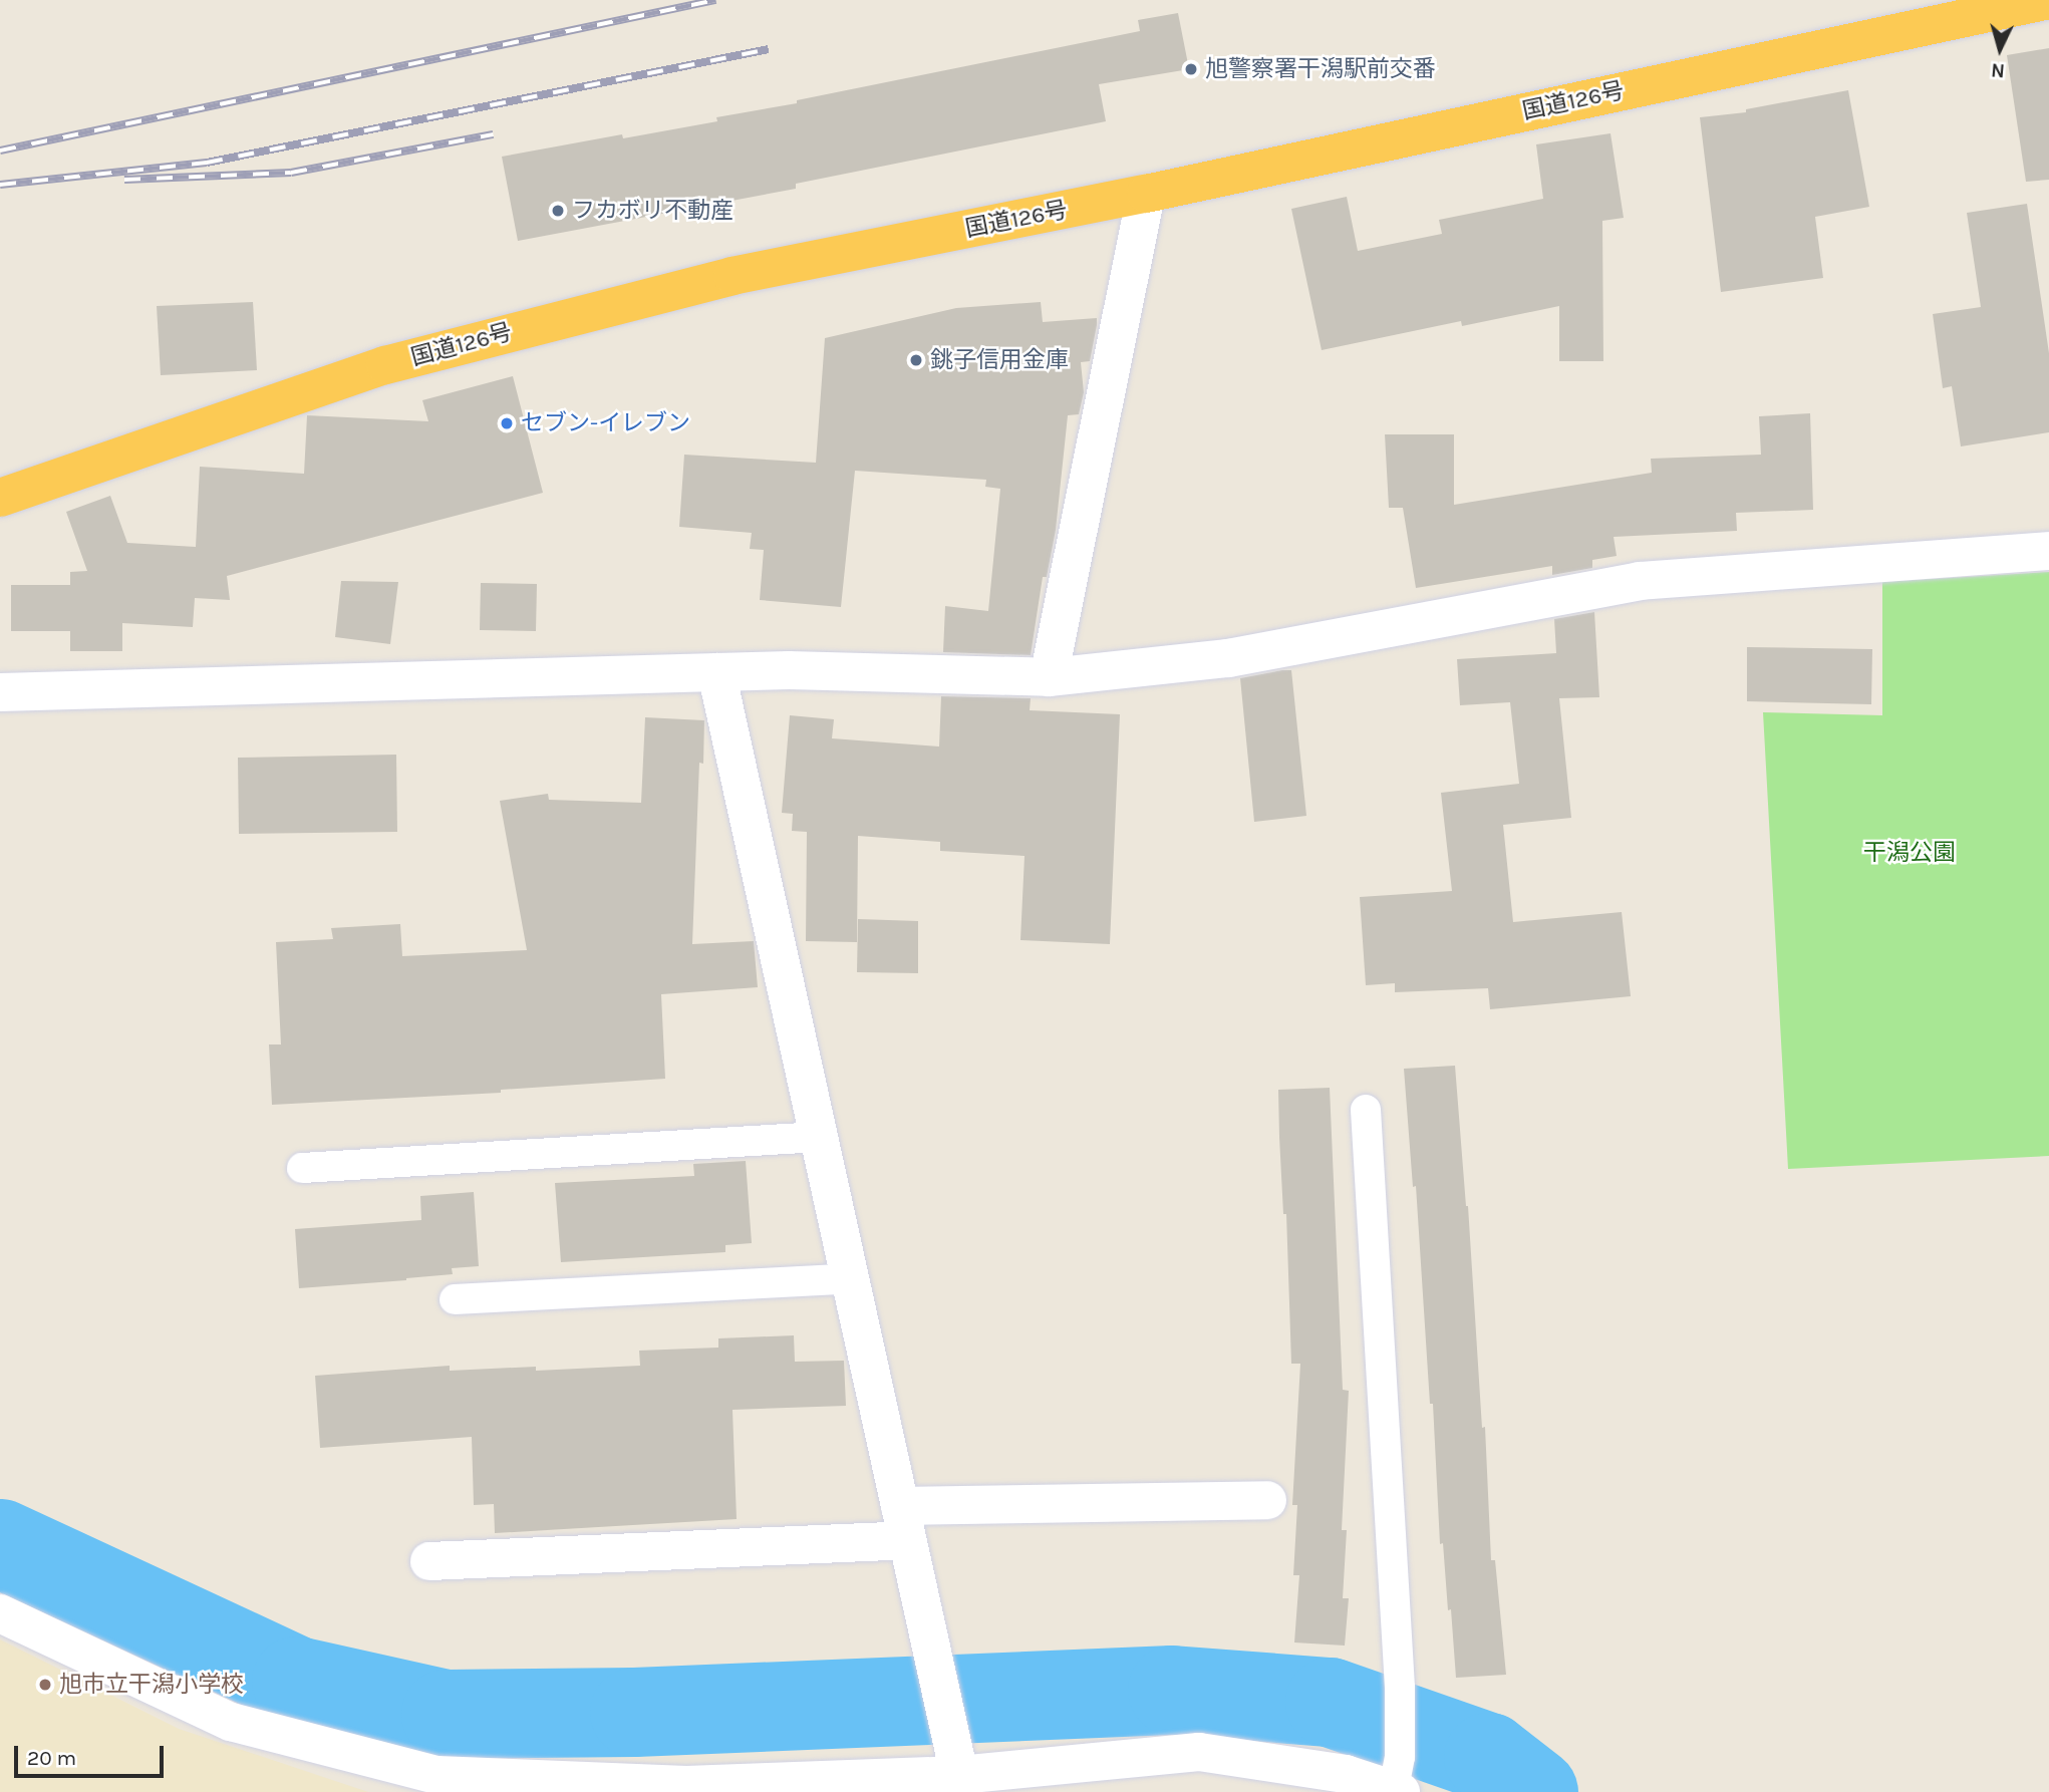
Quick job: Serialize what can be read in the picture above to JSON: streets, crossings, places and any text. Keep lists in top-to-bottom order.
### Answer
{
  "streets": {
    "highway": ["国道126号"]
  },
  "parks": ["干潟公園"],
  "places": [
    "旭警察署干潟駅前交番",
    "フカボリ不動産",
    "銚子信用金庫",
    "セブン-イレブン",
    "旭市立干潟小学校"
  ],
  "scale_bar": "20 m",
  "north": "bottom"
}
